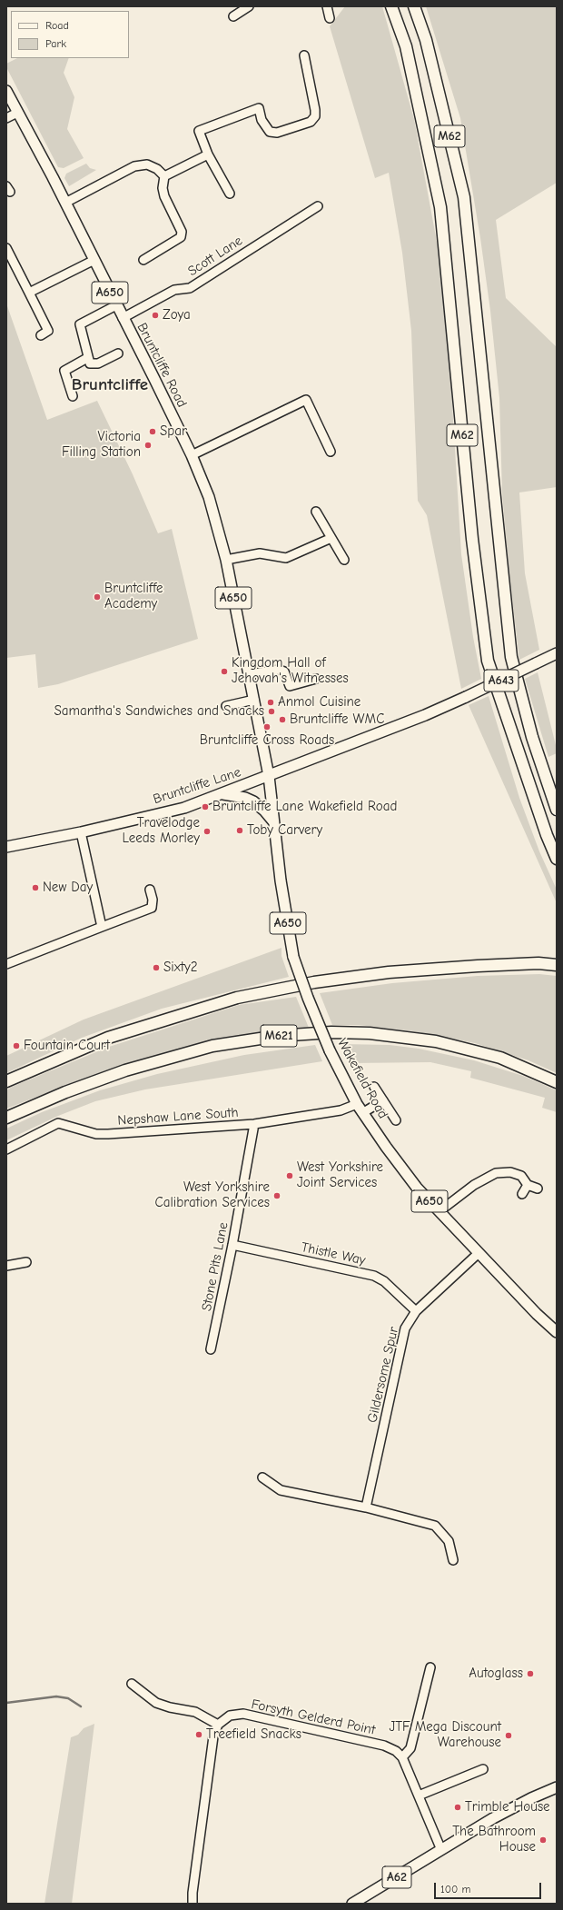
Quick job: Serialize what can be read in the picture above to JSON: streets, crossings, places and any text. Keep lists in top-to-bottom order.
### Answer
{
  "streets": {
    "highway": ["M62", "M621"],
    "main road": [
      "A650",
      "Bruntcliffe Road",
      "A643",
      "Bruntcliffe Lane",
      "Wakefield Road",
      "A62"
    ],
    "street": [
      "Scott Lane",
      "Nepshaw Lane South",
      "Thistle Way",
      "Stone Pits Lane",
      "Gildersome Spur",
      "Forsyth Gelderd Point"
    ]
  },
  "crossings": [
    ["Scott Lane", "Bruntcliffe Road"],
    ["Bruntcliffe Road", "A643"],
    ["Bruntcliffe Road", "Bruntcliffe Lane"],
    ["Bruntcliffe Road", "Wakefield Road"],
    ["A643", "Bruntcliffe Lane"],
    ["A643", "Wakefield Road"],
    ["Bruntcliffe Lane", "Wakefield Road"],
    ["Wakefield Road", "Nepshaw Lane South"],
    ["Wakefield Road", "Gildersome Spur"],
    ["Nepshaw Lane South", "Stone Pits Lane"],
    ["Thistle Way", "Stone Pits Lane"],
    ["Thistle Way", "Gildersome Spur"]
  ],
  "districts": ["Bruntcliffe"],
  "places": [
    "Zoya",
    "Spar",
    "Victoria Filling Station",
    "Bruntcliffe Academy",
    "Kingdom Hall of Jehovah's Witnesses",
    "Anmol Cuisine",
    "Samantha's Sandwiches and Snacks",
    "Bruntcliffe WMC",
    "Bruntcliffe Cross Roads",
    "Bruntcliffe Lane Wakefield Road",
    "Toby Carvery",
    "Travelodge Leeds Morley",
    "New Day",
    "Sixty2",
    "Fountain Court",
    "West Yorkshire Joint Services",
    "West Yorkshire Calibration Services",
    "Autoglass",
    "Treefield Snacks",
    "JTF Mega Discount Warehouse",
    "Trimble House",
    "The Bathroom House"
  ],
  "legend": ["Road", "Park"],
  "scale_bar": "100 m"
}
